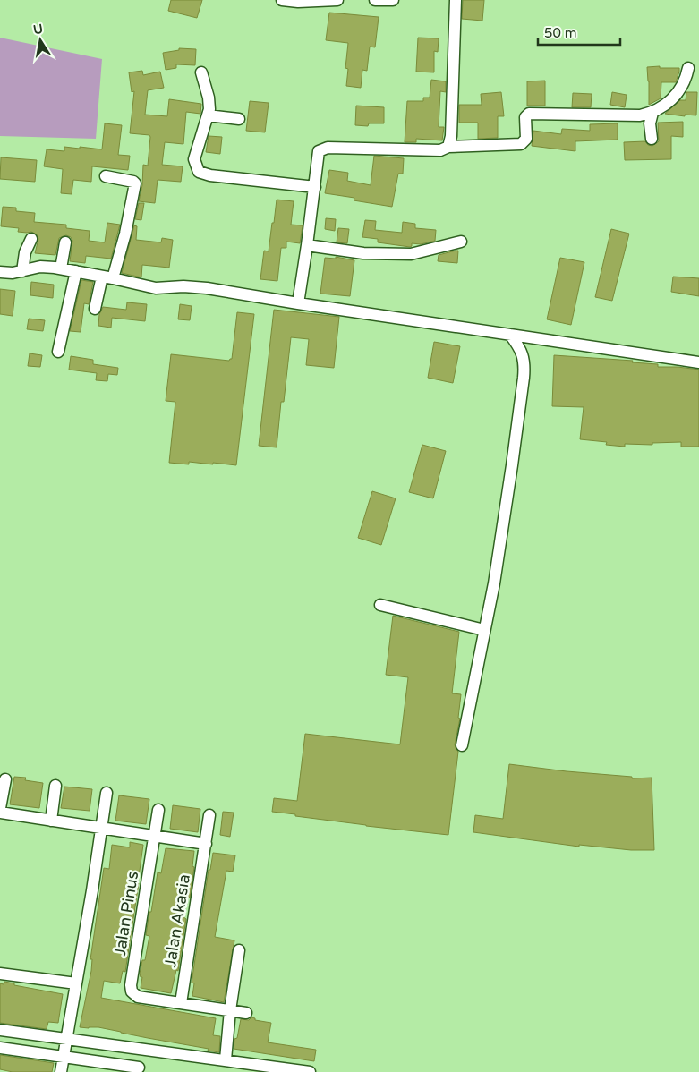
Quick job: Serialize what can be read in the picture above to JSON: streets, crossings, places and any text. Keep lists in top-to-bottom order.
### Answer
{
  "streets": {
    "street": ["Jalan Pinus", "Jalan Akasia"]
  },
  "crossings": [
    ["Jalan Pinus", "Jalan Akasia"]
  ],
  "scale_bar": "50 m",
  "north": "top"
}
